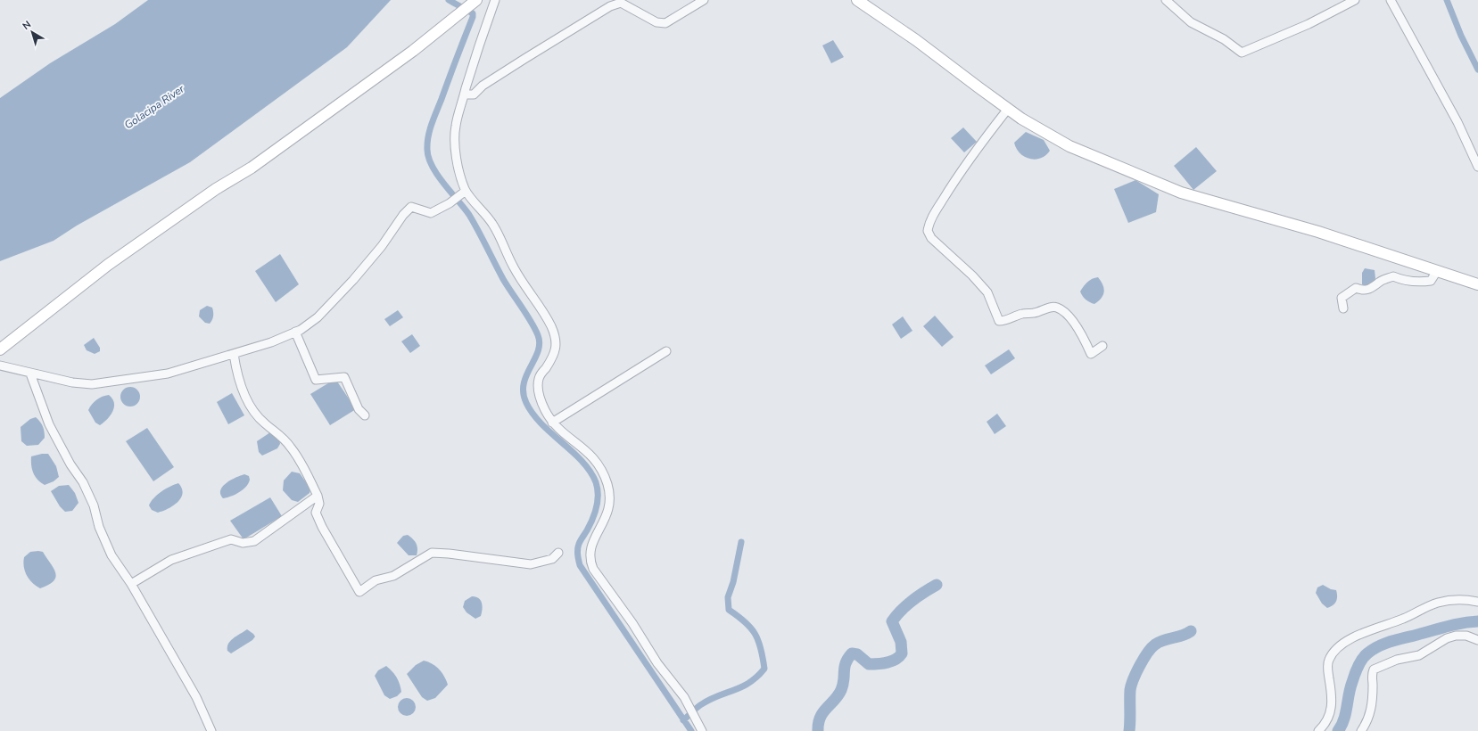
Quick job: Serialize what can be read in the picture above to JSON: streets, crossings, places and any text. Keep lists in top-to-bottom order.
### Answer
{
  "water": ["Golacipa River"],
  "north": "top left"
}
